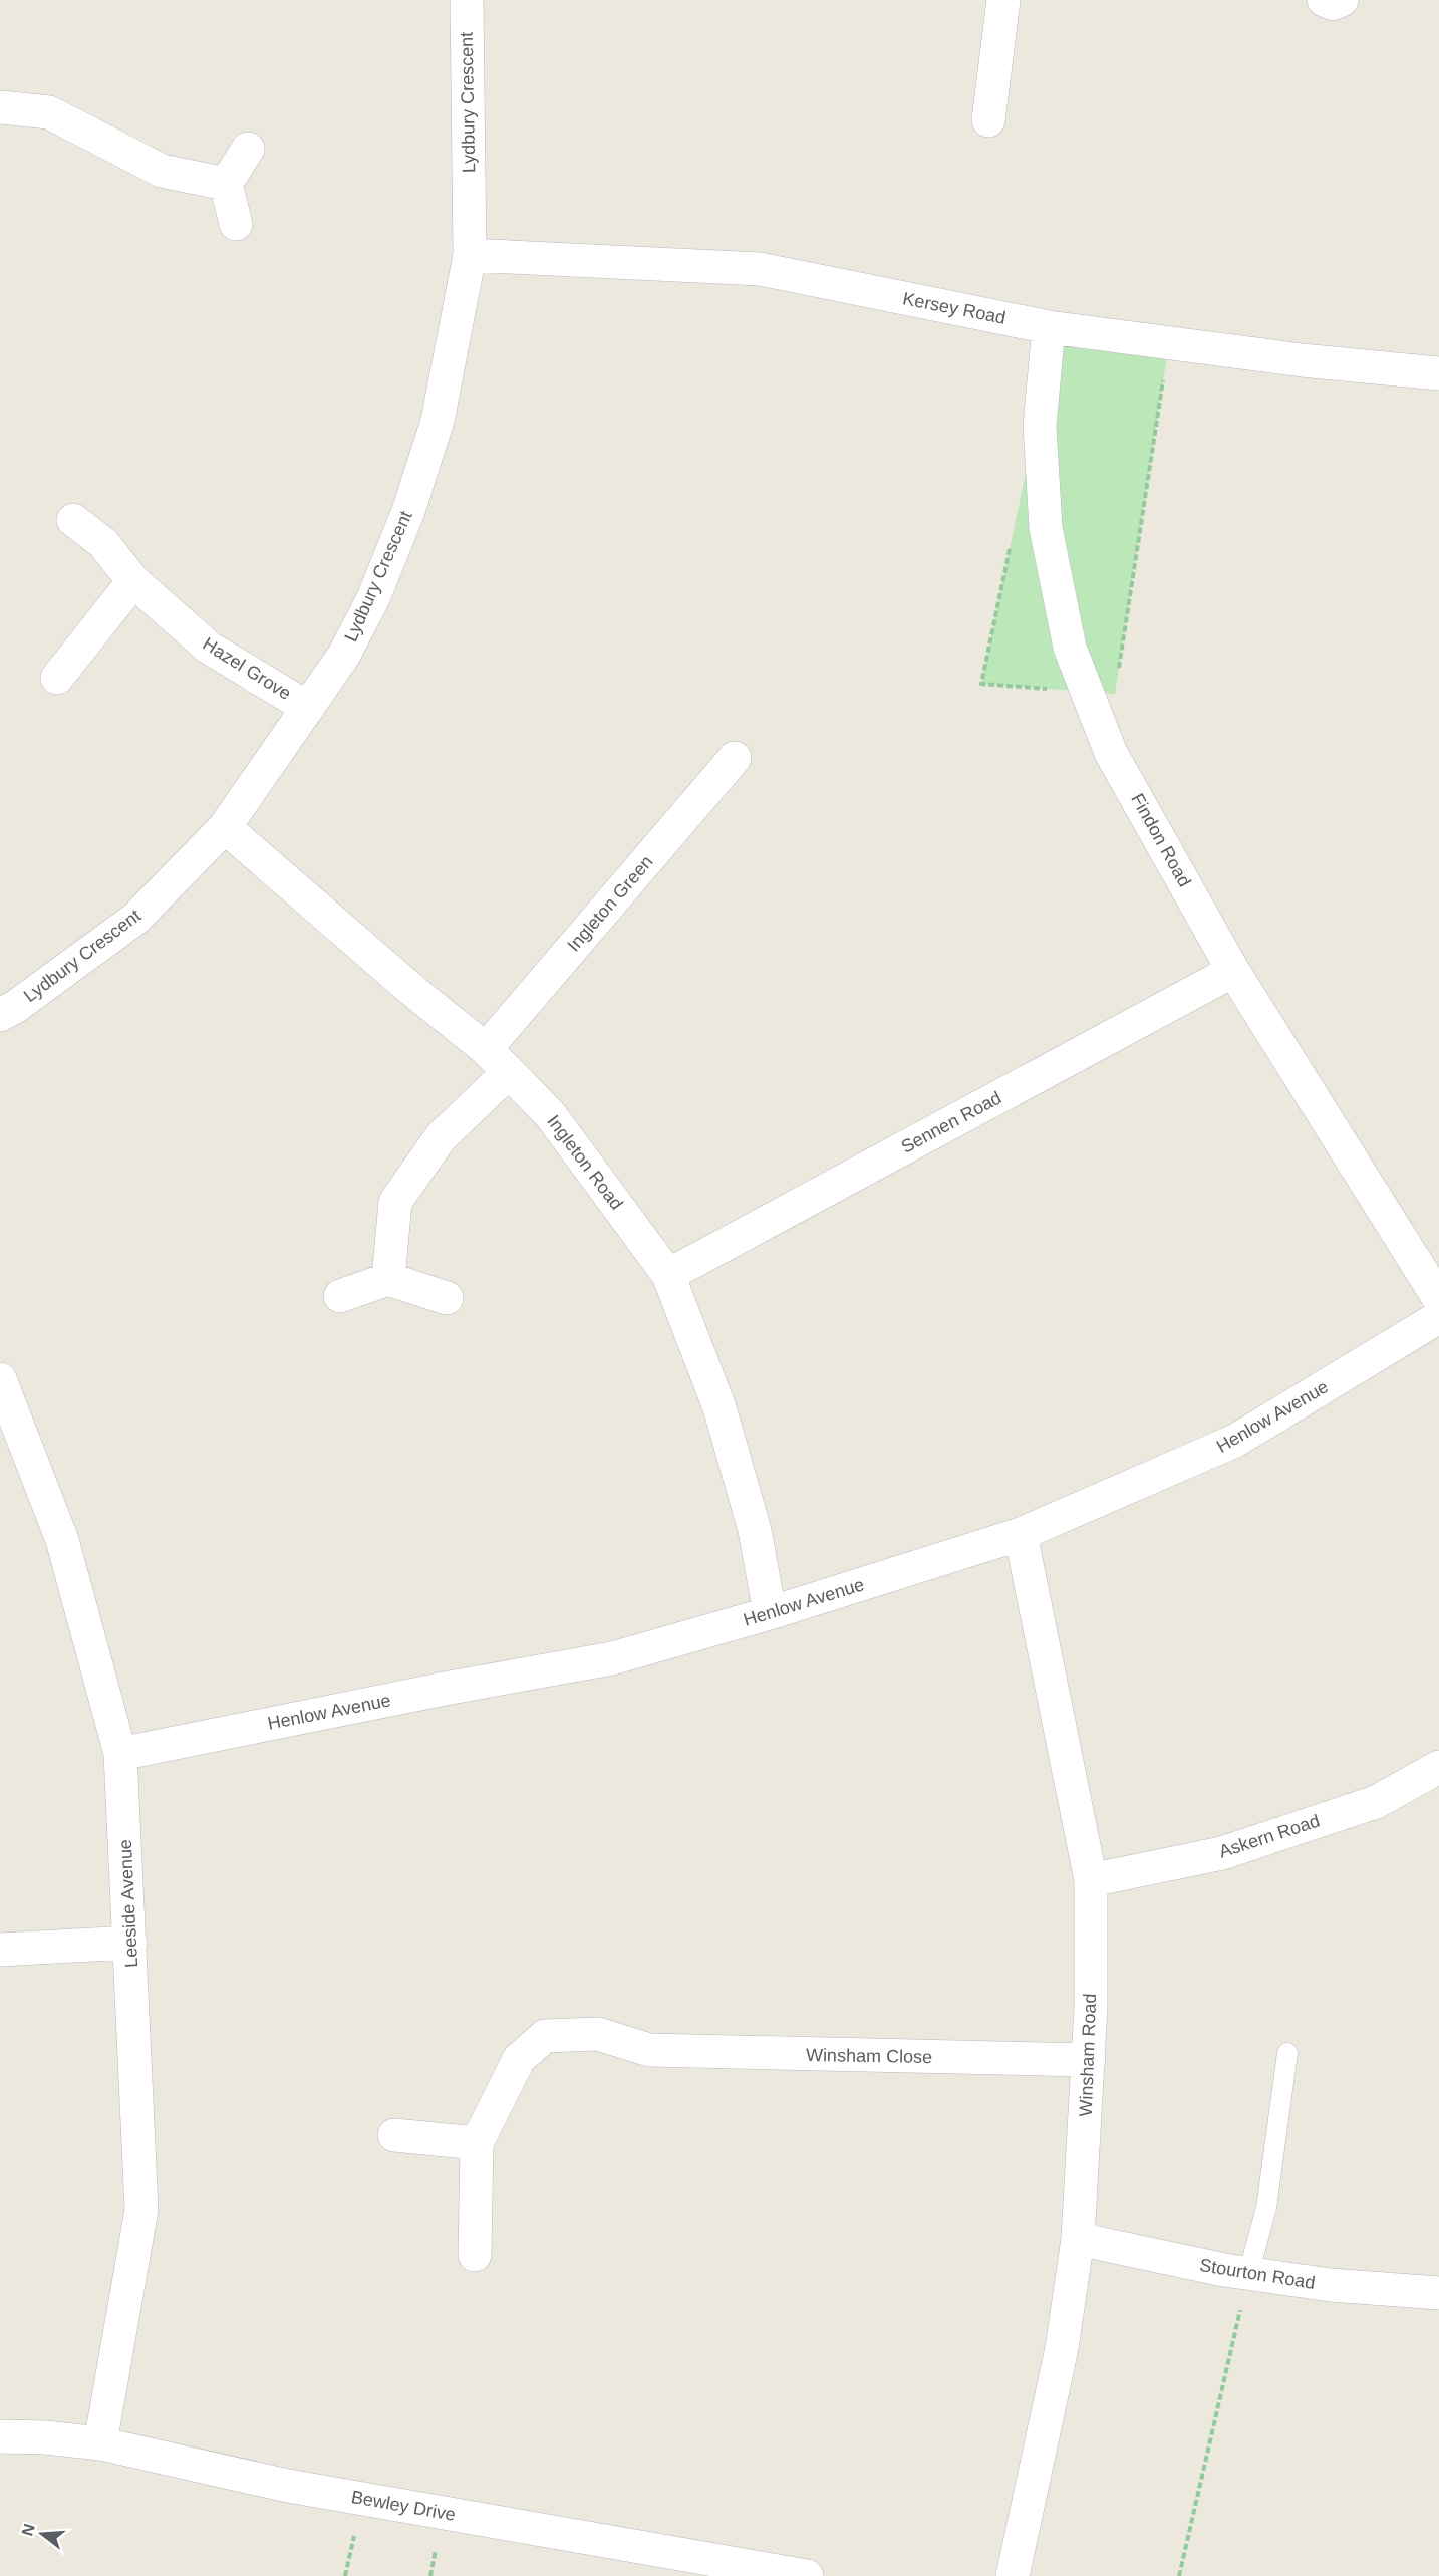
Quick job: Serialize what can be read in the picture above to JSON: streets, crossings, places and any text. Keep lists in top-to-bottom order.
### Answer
{
  "streets": {
    "street": [
      "Lydbury Crescent",
      "Kersey Road",
      "Hazel Grove",
      "Findon Road",
      "Ingleton Green",
      "Sennen Road",
      "Ingleton Road",
      "Henlow Avenue",
      "Askern Road",
      "Leeside Avenue",
      "Winsham Road",
      "Winsham Close",
      "Stourton Road",
      "Bewley Drive"
    ]
  },
  "crossings": [
    ["Lydbury Crescent", "Kersey Road"],
    ["Lydbury Crescent", "Hazel Grove"],
    ["Lydbury Crescent", "Ingleton Road"],
    ["Kersey Road", "Findon Road"],
    ["Findon Road", "Sennen Road"],
    ["Ingleton Green", "Ingleton Road"],
    ["Sennen Road", "Ingleton Road"],
    ["Ingleton Road", "Henlow Avenue"],
    ["Henlow Avenue", "Leeside Avenue"],
    ["Henlow Avenue", "Winsham Road"],
    ["Askern Road", "Winsham Road"],
    ["Leeside Avenue", "Bewley Drive"],
    ["Winsham Road", "Winsham Close"],
    ["Winsham Road", "Stourton Road"]
  ],
  "north": "left"
}
